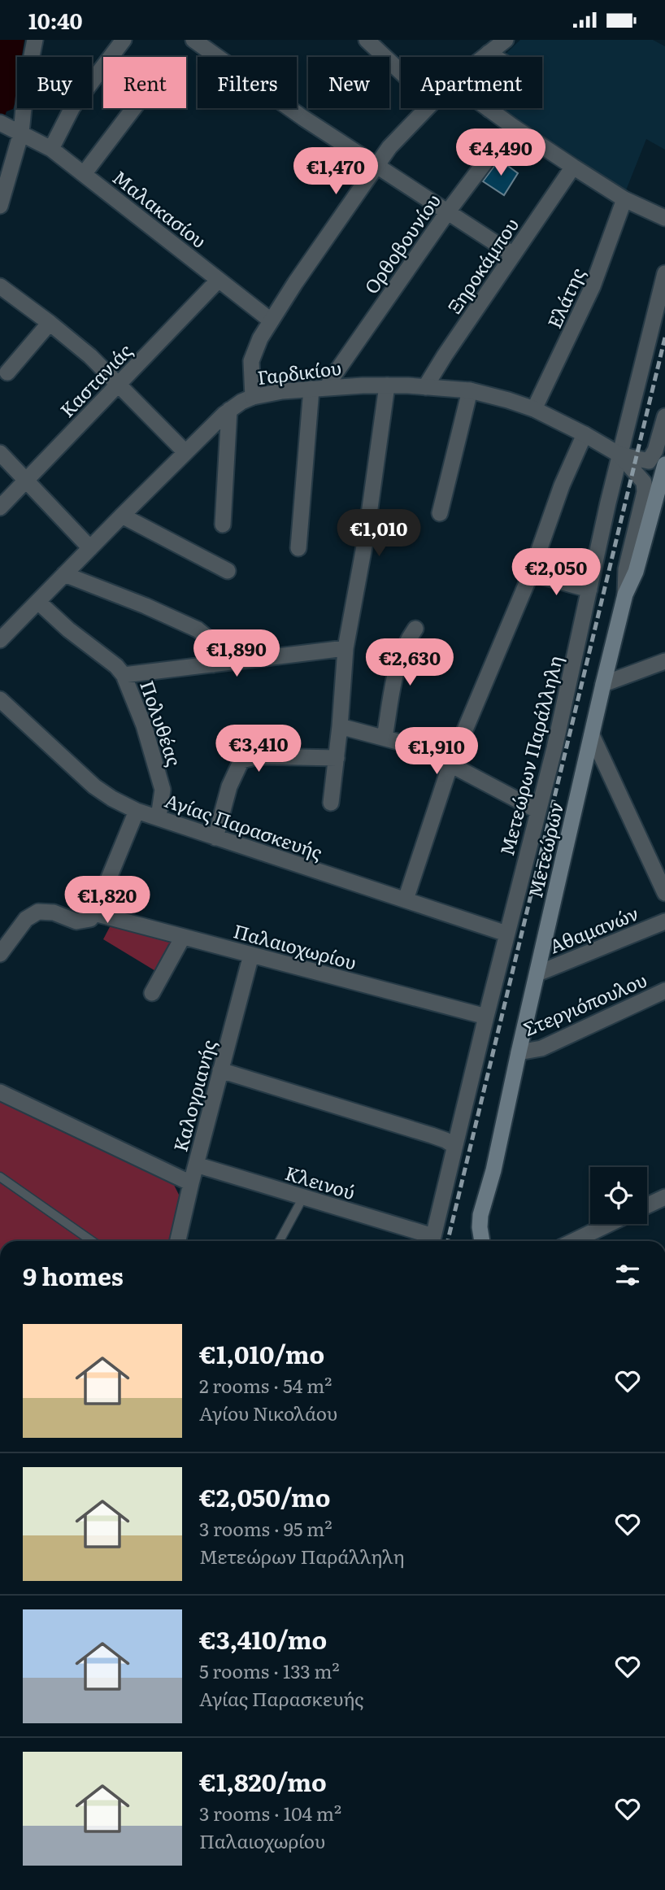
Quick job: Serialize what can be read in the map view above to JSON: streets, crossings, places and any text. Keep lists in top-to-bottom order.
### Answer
{
  "streets": {
    "main road": ["Μετεώρων"],
    "street": [
      "Μαλακασίου",
      "Ορθοβουνίου",
      "Ξηροκάμπου",
      "Ελάτης",
      "Γαρδικίου",
      "Καστανιάς",
      "Πολυθέας",
      "Μετεώρων Παράλληλη",
      "Αγίας Παρασκευής",
      "Αθαμανών",
      "Παλαιοχωρίου",
      "Στεργιόπουλου",
      "Καλογριανής",
      "Κλεινού"
    ]
  },
  "crossings": [
    ["Μαλακασίου", "Καστανιάς"],
    ["Ορθοβουνίου", "Γαρδικίου"],
    ["Ξηροκάμπου", "Γαρδικίου"],
    ["Ελάτης", "Γαρδικίου"],
    ["Γαρδικίου", "Πολυθέας"],
    ["Γαρδικίου", "Μετεώρων Παράλληλη"],
    ["Πολυθέας", "Αγίας Παρασκευής"],
    ["Μετεώρων Παράλληλη", "Αγίας Παρασκευής"],
    ["Μετεώρων Παράλληλη", "Παλαιοχωρίου"],
    ["Μετεώρων", "Αθαμανών"],
    ["Μετεώρων", "Στεργιόπουλου"],
    ["Παλαιοχωρίου", "Καλογριανής"],
    ["Καλογριανής", "Κλεινού"]
  ],
  "page": {
    "status": "10:40",
    "chip": [
      "Buy",
      "Rent",
      "Filters",
      "New",
      "Apartment"
    ],
    "price": [
      "€4,490",
      "€1,470",
      "€1,010",
      "€2,050",
      "€1,890",
      "€2,630",
      "€3,410",
      "€1,910",
      "€1,820"
    ],
    "heading": "9 homes",
    "list": [
      {
        "name": "€1,010/mo",
        "note": "2 rooms · 54 m² · Αγίου Νικολάου"
      },
      {
        "name": "€2,050/mo",
        "note": "3 rooms · 95 m² · Μετεώρων Παράλληλη"
      },
      {
        "name": "€3,410/mo",
        "note": "5 rooms · 133 m² · Αγίας Παρασκευής"
      },
      {
        "name": "€1,820/mo",
        "note": "3 rooms · 104 m² · Παλαιοχωρίου"
      }
    ]
  }
}
